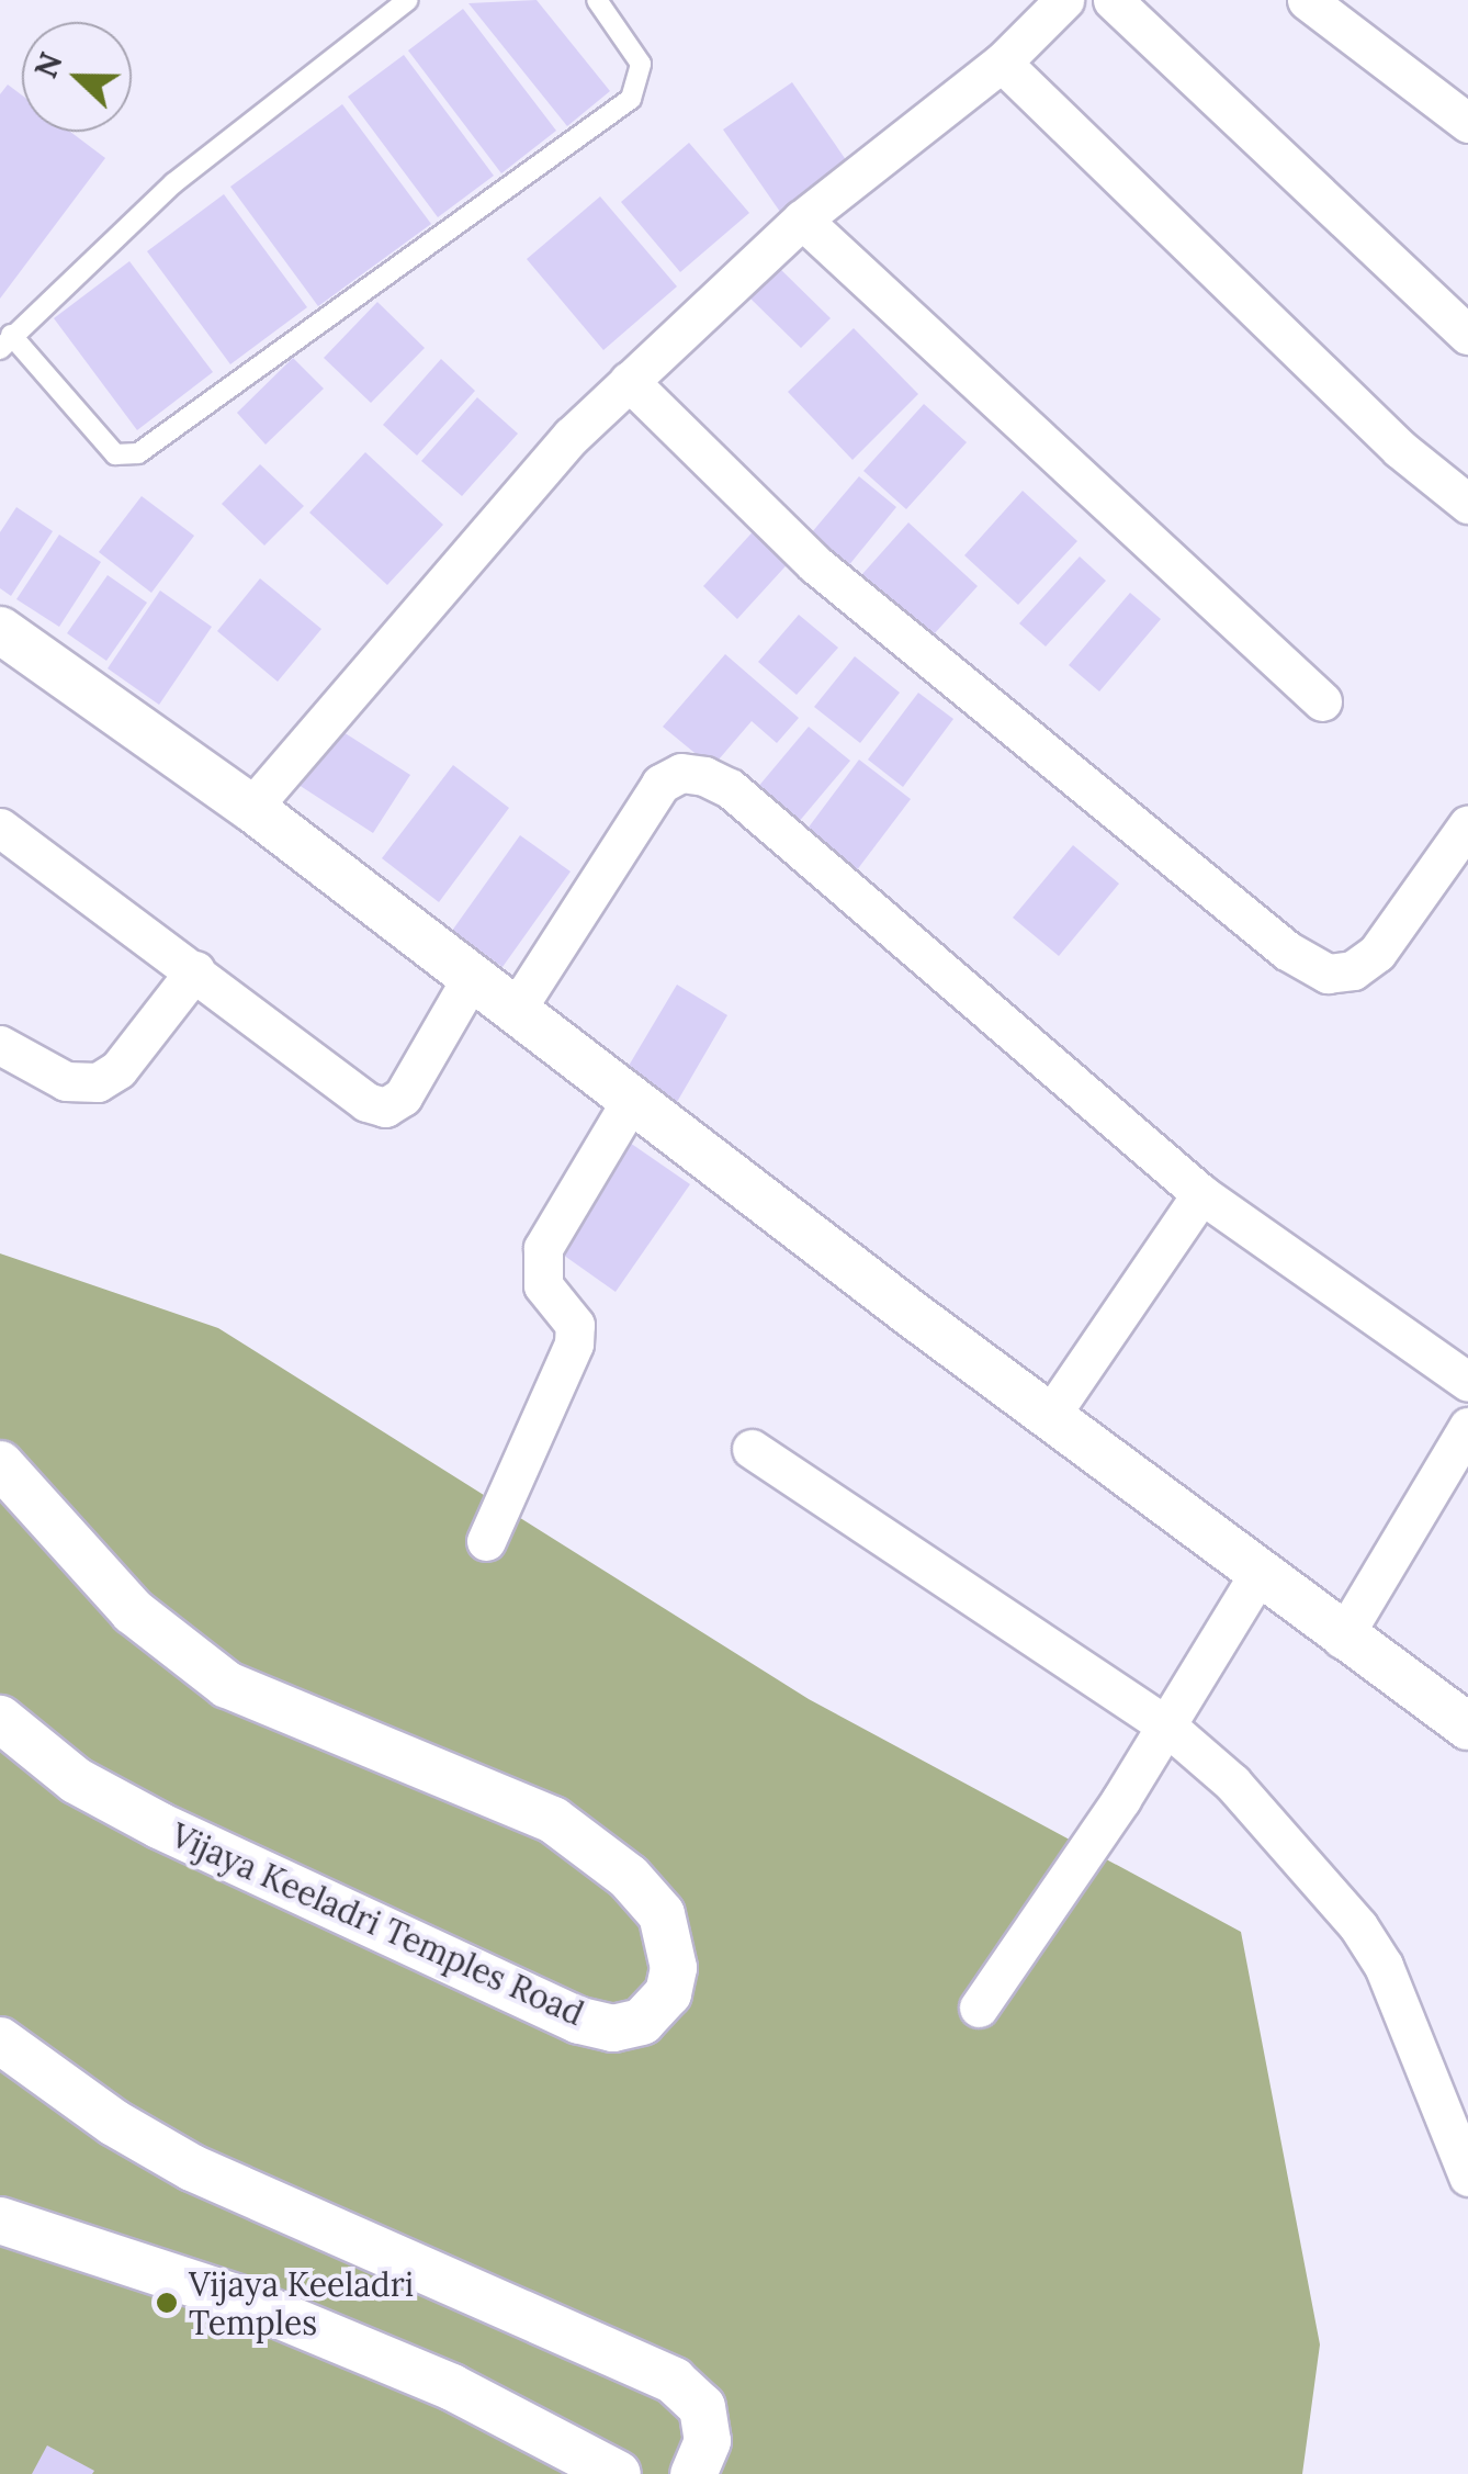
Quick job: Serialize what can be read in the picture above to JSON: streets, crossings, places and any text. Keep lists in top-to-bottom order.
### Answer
{
  "streets": {
    "street": ["Vijaya Keeladri Temples Road"]
  },
  "places": ["Vijaya Keeladri Temples"],
  "north": "left"
}
